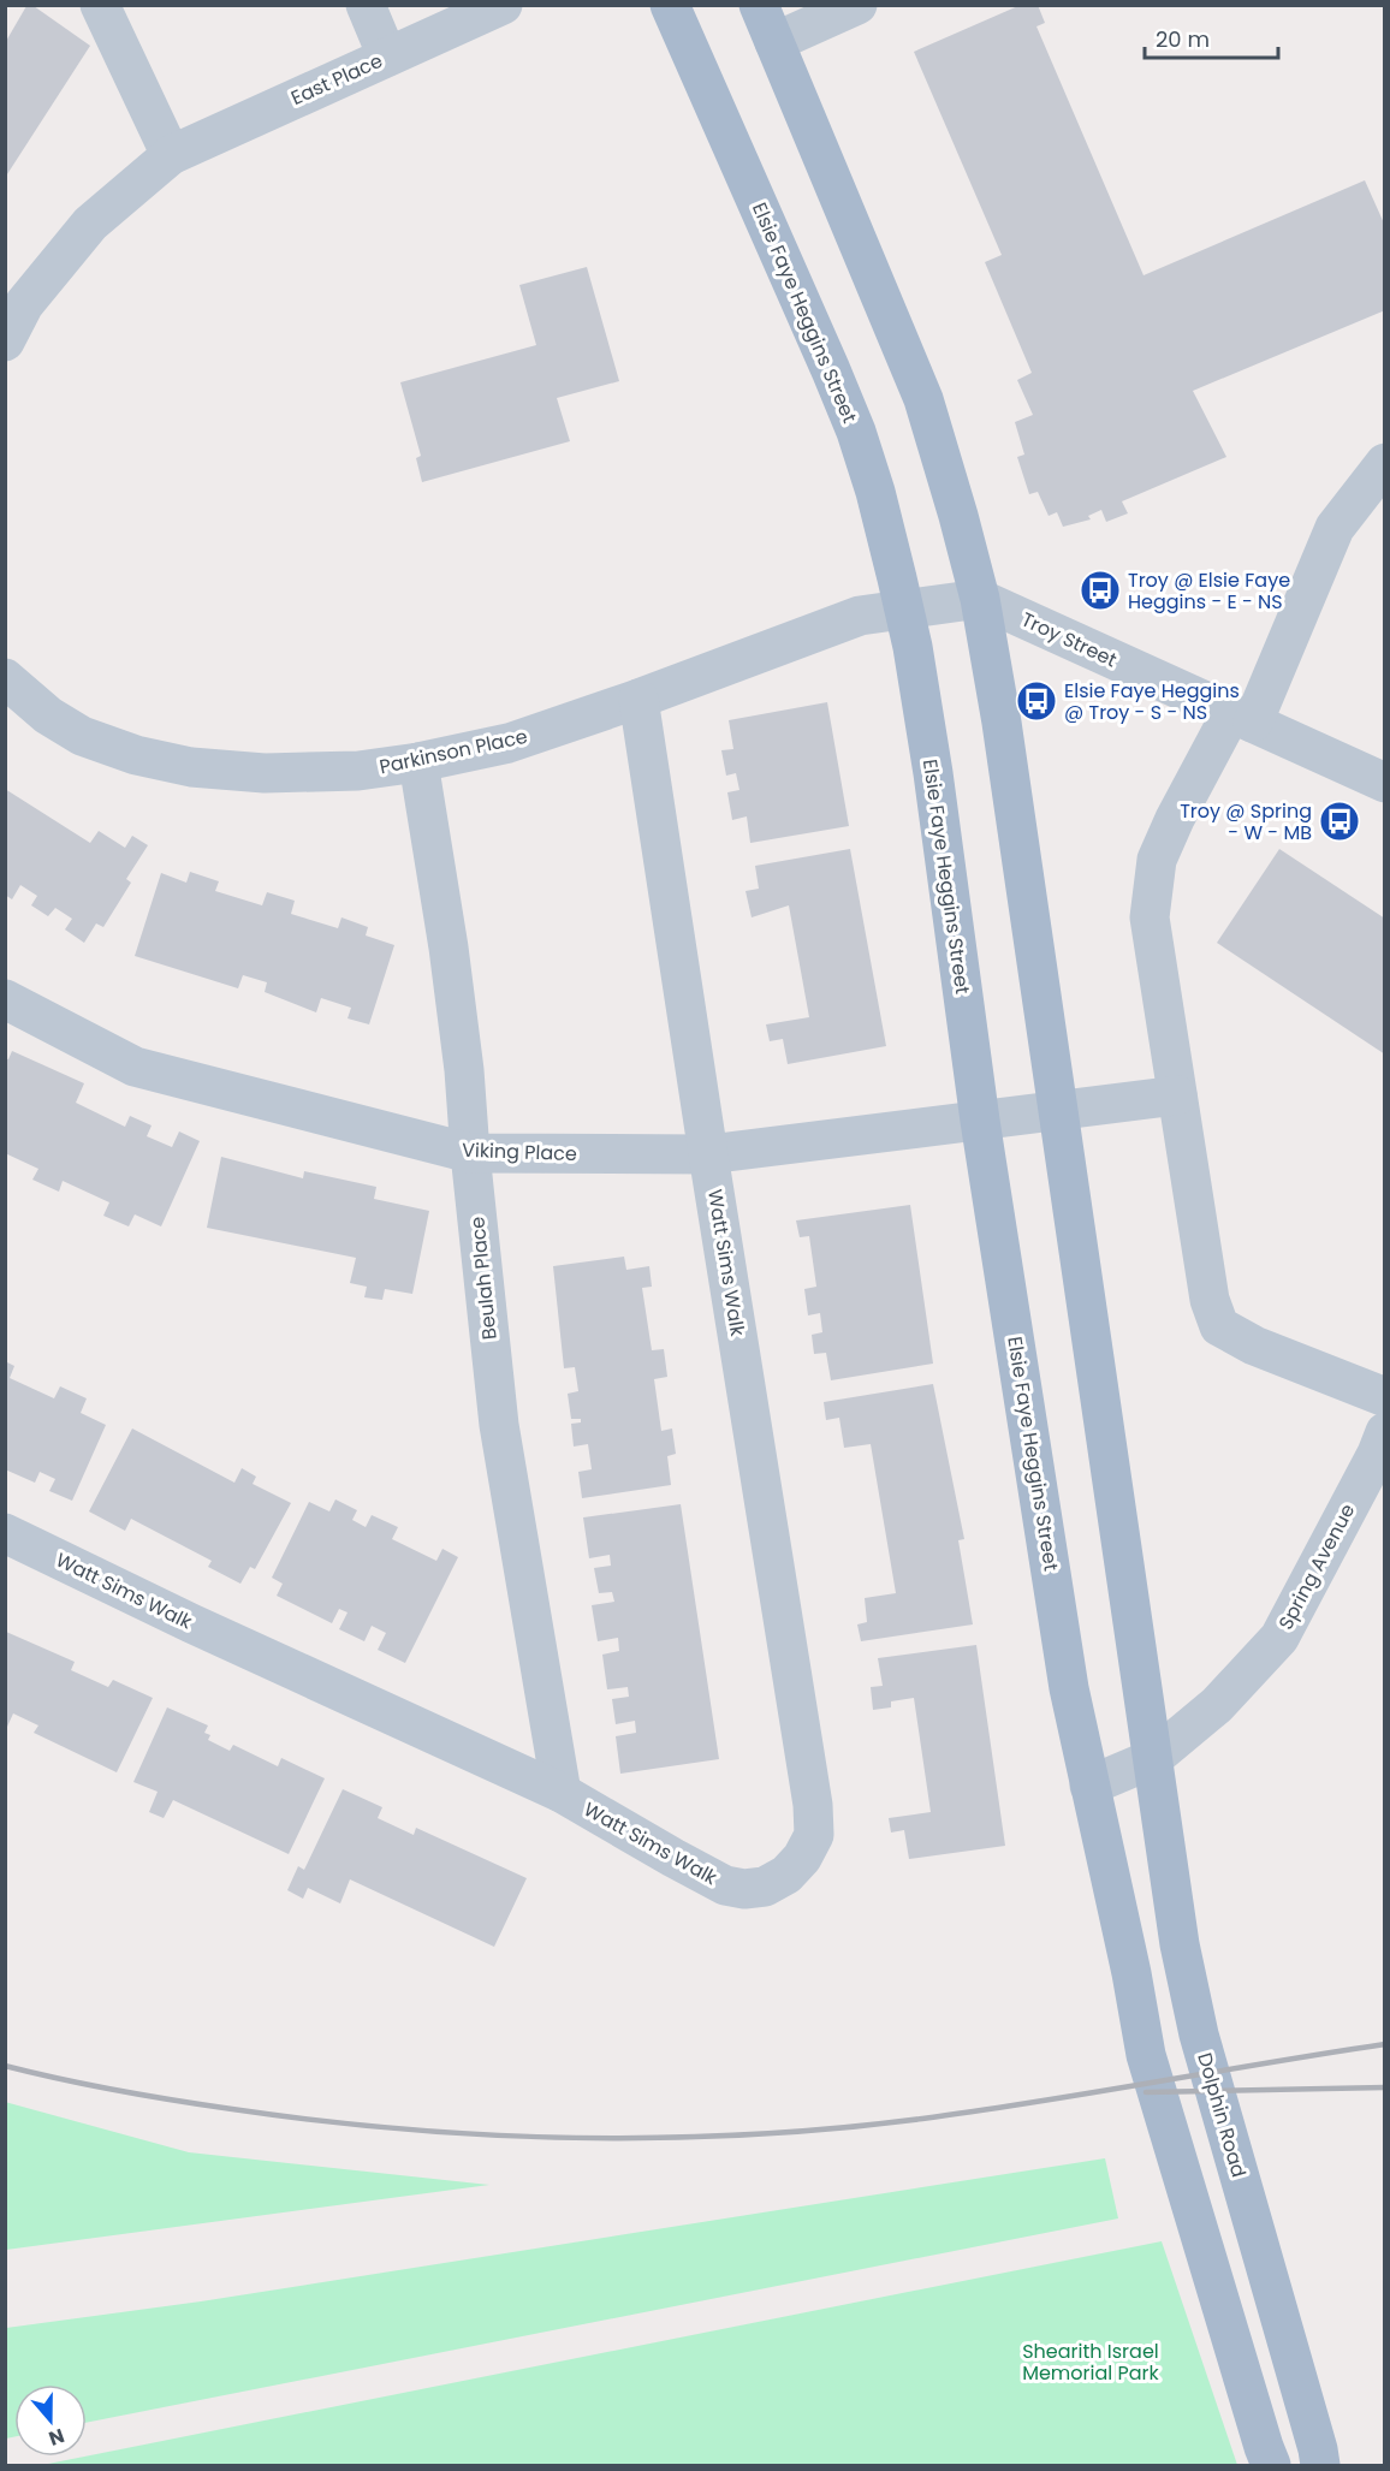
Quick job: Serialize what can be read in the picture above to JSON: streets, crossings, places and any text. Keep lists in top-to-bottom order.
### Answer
{
  "streets": {
    "main road": ["Elsie Faye Heggins Street", "Dolphin Road"],
    "street": [
      "East Place",
      "Troy Street",
      "Parkinson Place",
      "Viking Place",
      "Watt Sims Walk",
      "Beulah Place",
      "Spring Avenue"
    ]
  },
  "crossings": [
    ["Elsie Faye Heggins Street", "Parkinson Place"],
    ["Elsie Faye Heggins Street", "Viking Place"],
    ["Elsie Faye Heggins Street", "Spring Avenue"],
    ["Parkinson Place", "Watt Sims Walk"],
    ["Parkinson Place", "Beulah Place"],
    ["Viking Place", "Watt Sims Walk"],
    ["Viking Place", "Beulah Place"],
    ["Watt Sims Walk", "Beulah Place"],
    ["Spring Avenue", "Dolphin Road"]
  ],
  "parks": ["Shearith Israel Memorial Park"],
  "places": {
    "bus stop": ["Troy @ Elsie Faye Heggins - E - NS", "Elsie Faye Heggins @ Troy - S - NS", "Troy @ Spring - W - MB"]
  },
  "scale_bar": "20 m",
  "north": "bottom"
}
